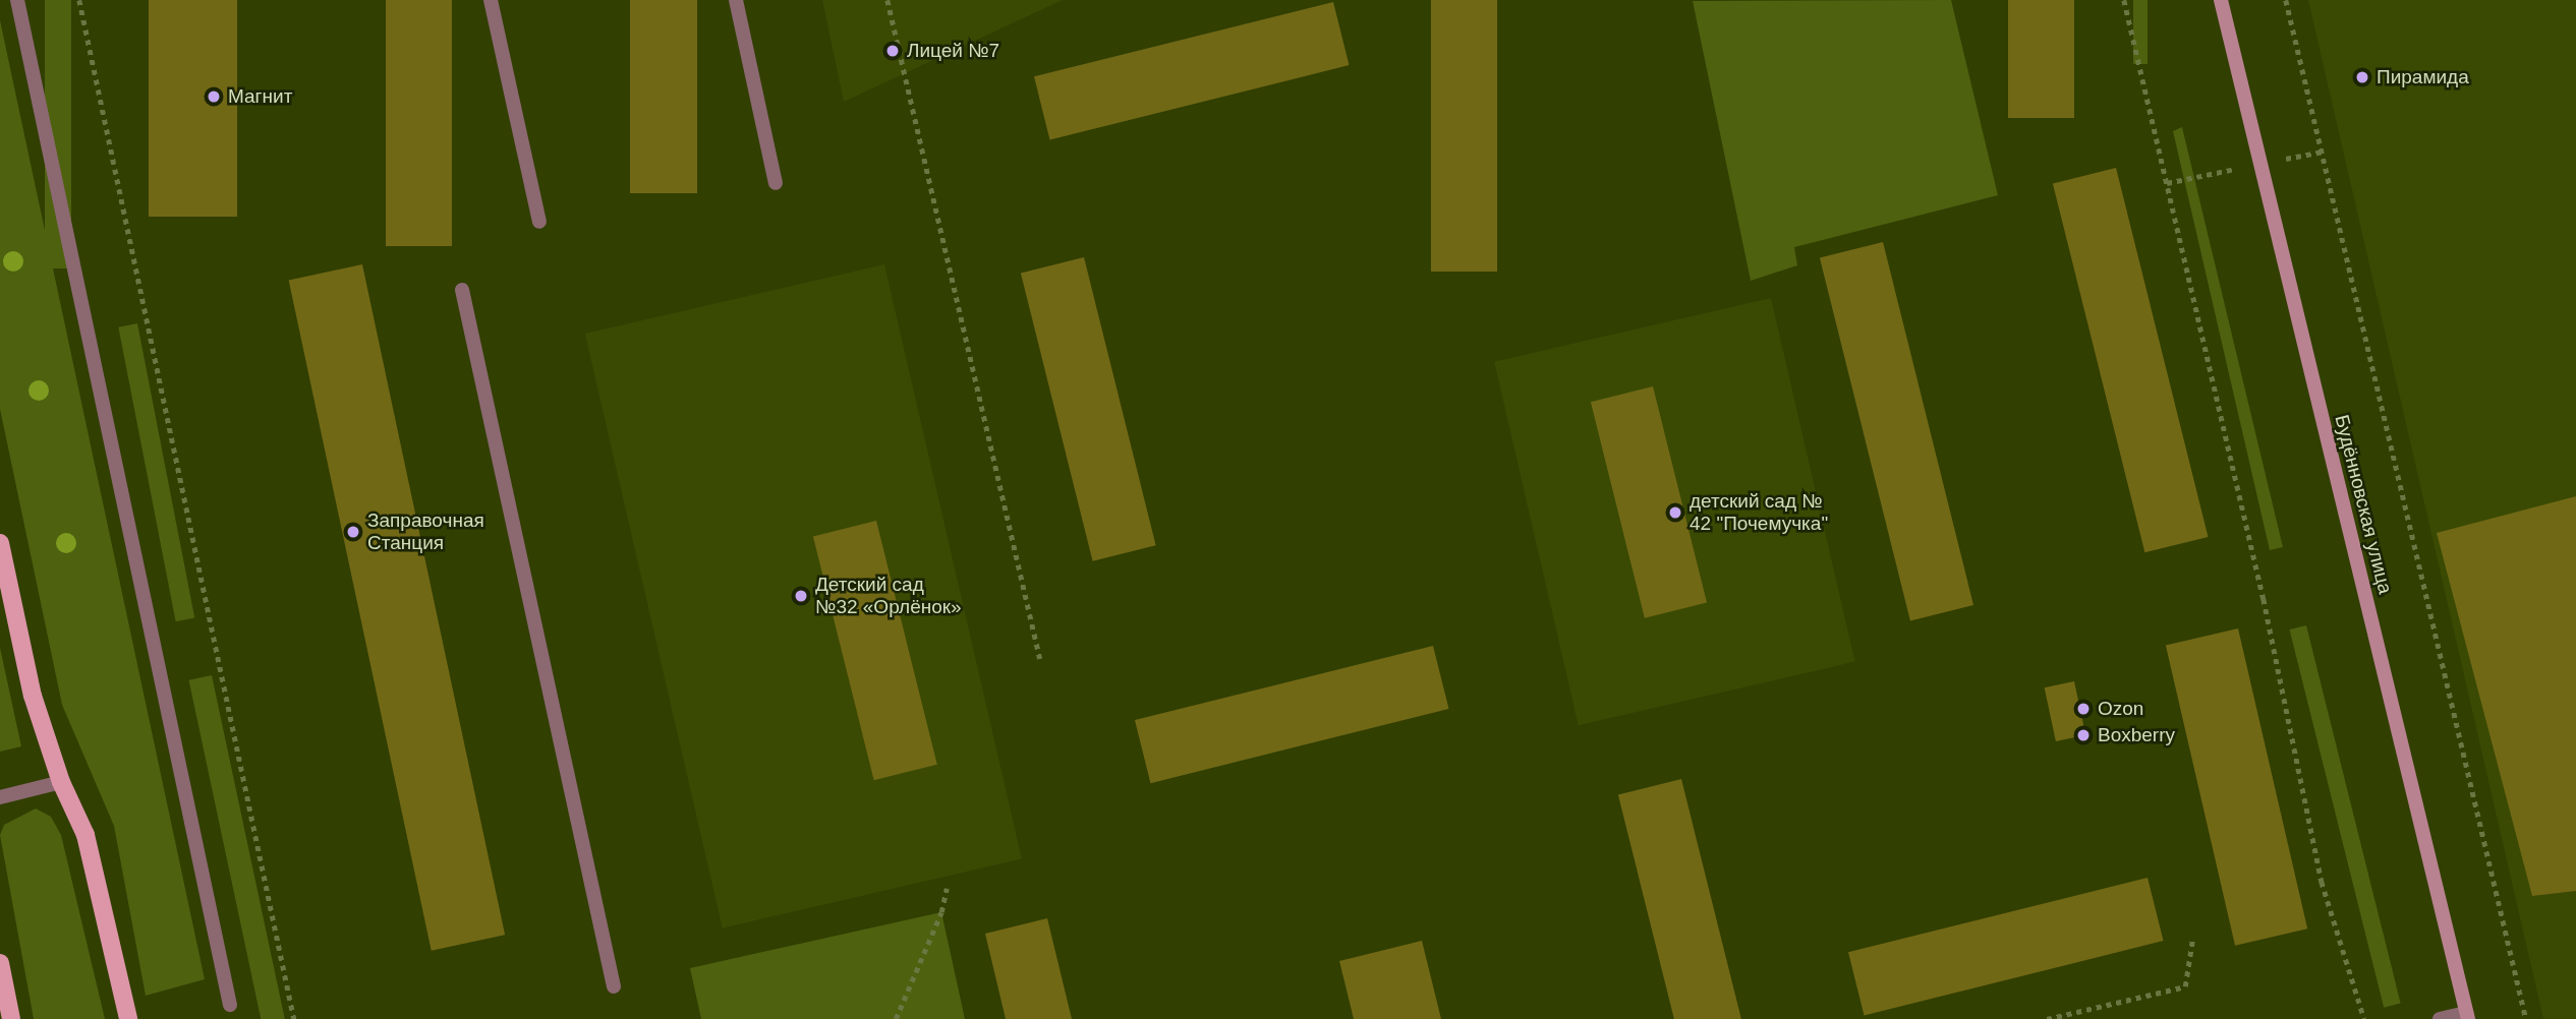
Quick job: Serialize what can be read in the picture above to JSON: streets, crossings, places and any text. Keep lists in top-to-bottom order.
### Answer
{
  "streets": {
    "main road": ["Будённовская улица"]
  },
  "places": [
    "Лицей №7",
    "Пирамида",
    "Магнит",
    "детский сад № 42 \"Почемучка\"",
    "Заправочная Станция",
    "Детский сад №32 «Орлёнок»",
    "Ozon",
    "Boxberry"
  ]
}
